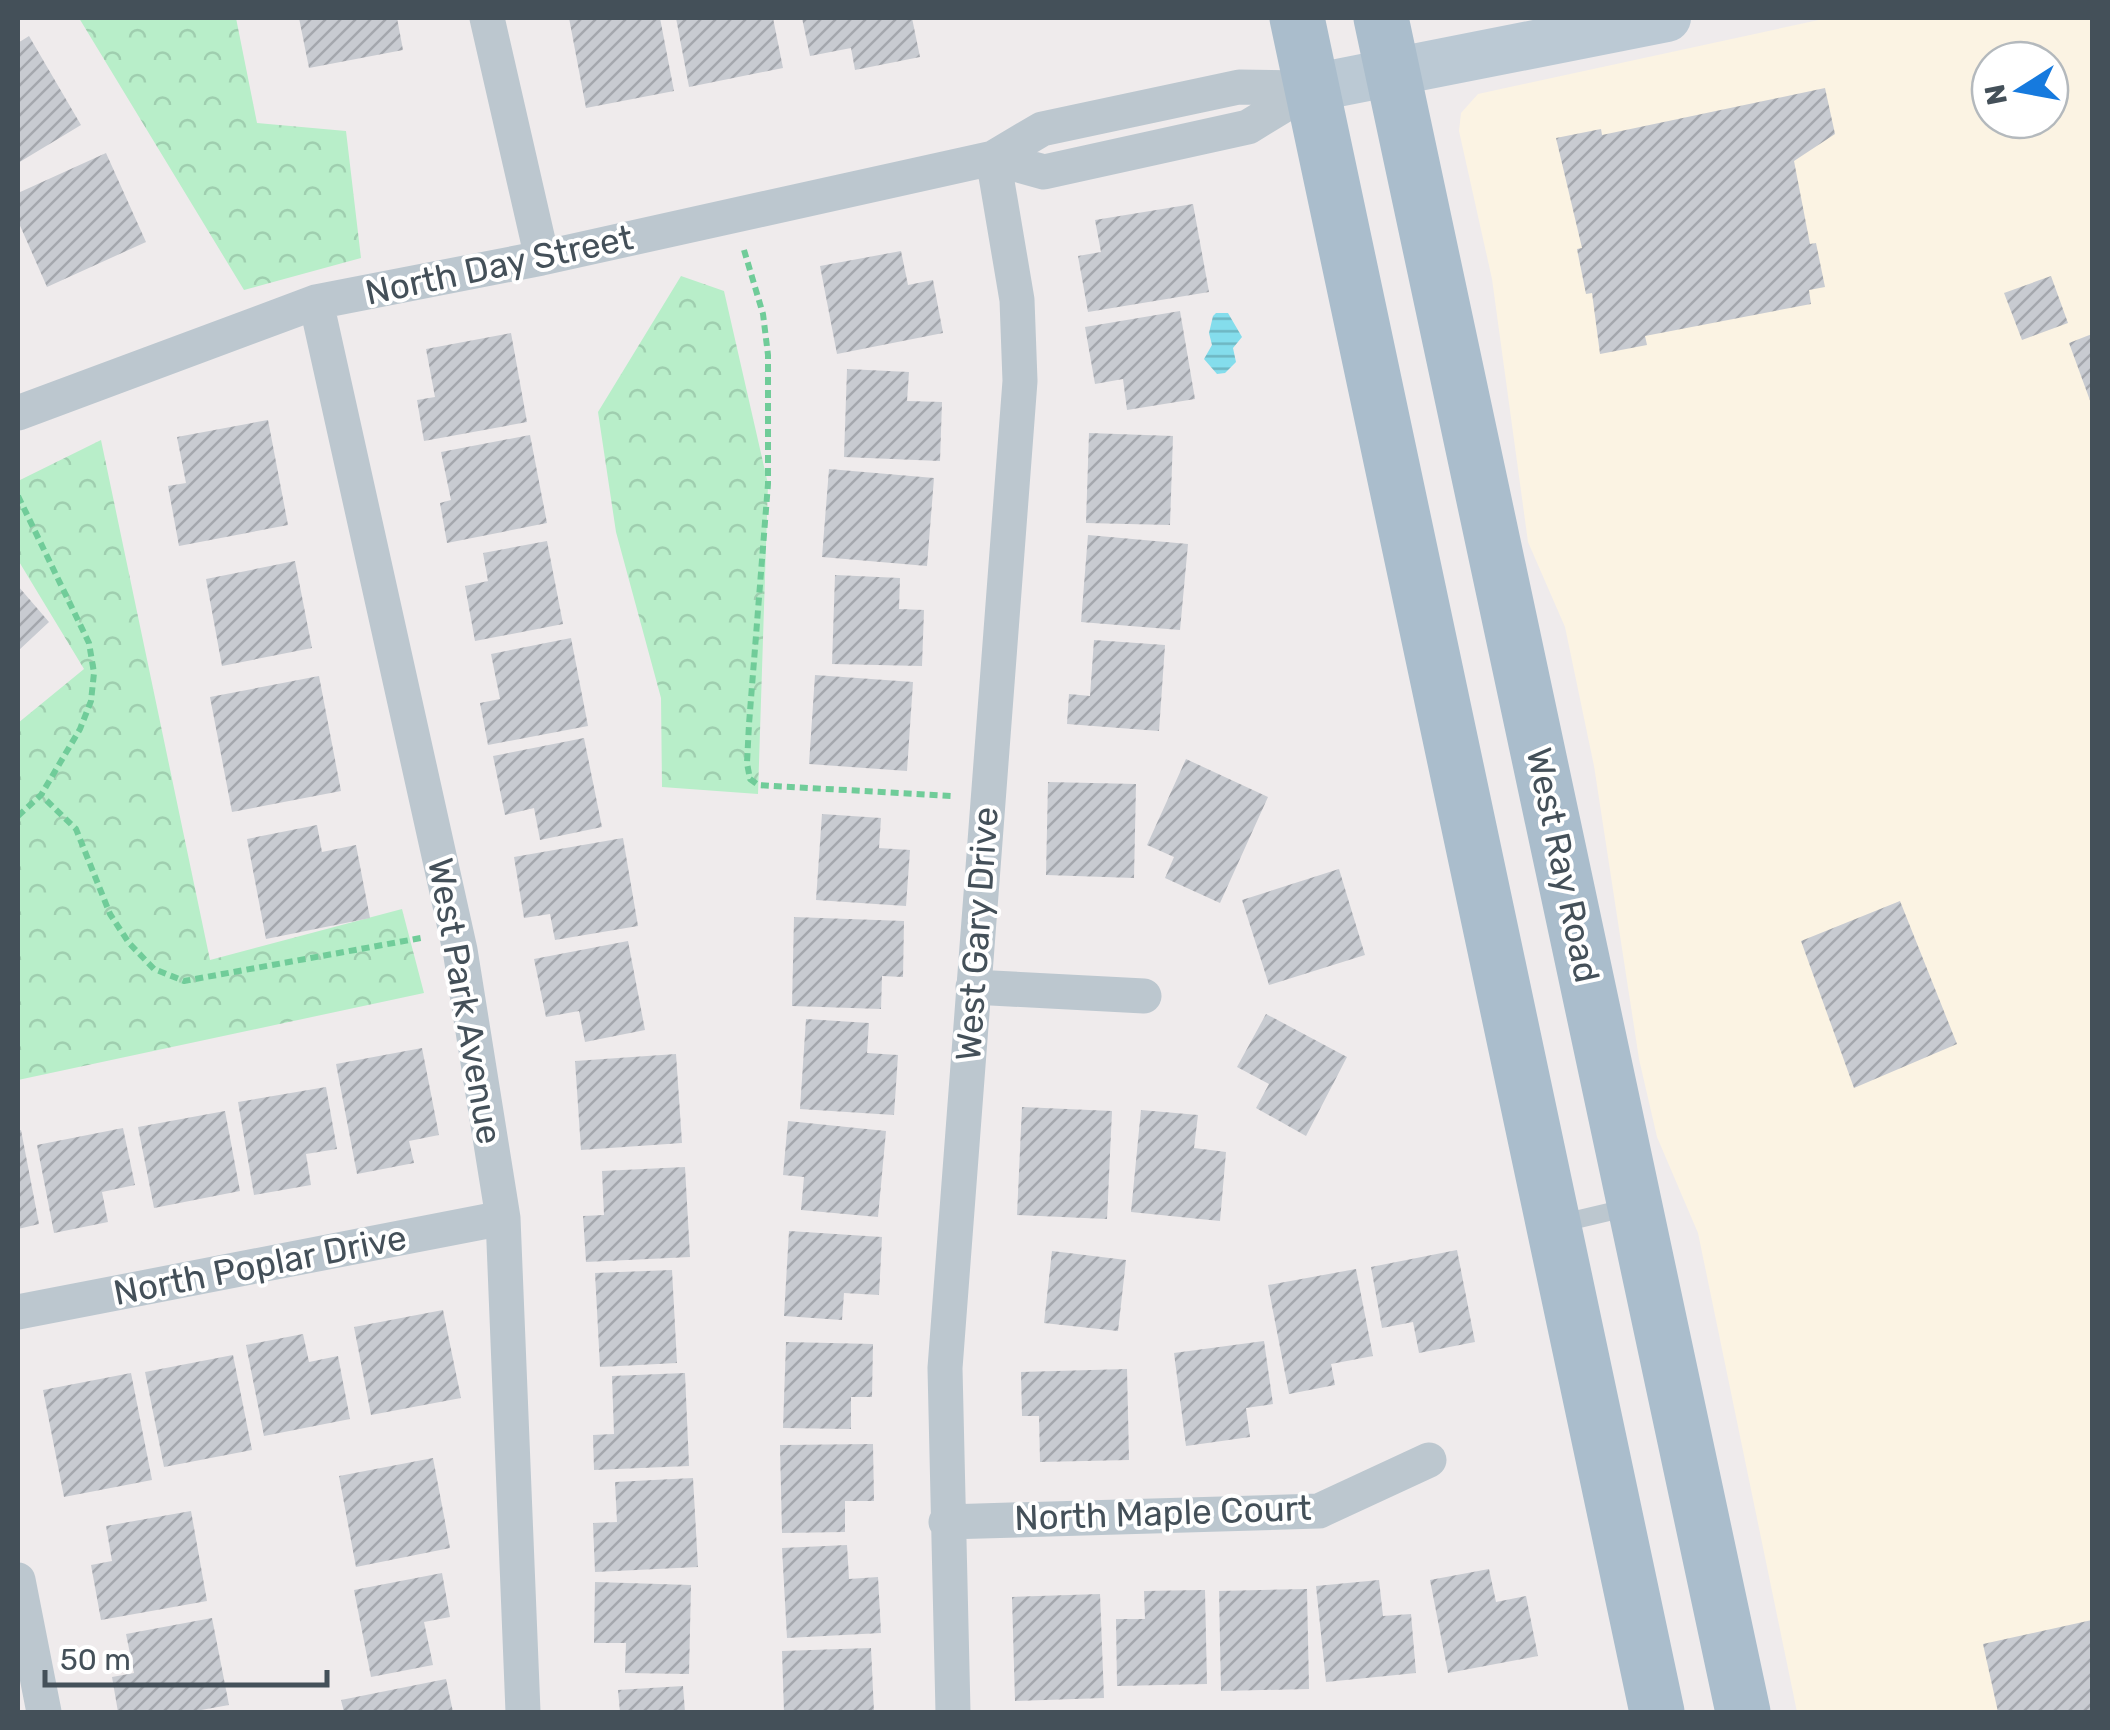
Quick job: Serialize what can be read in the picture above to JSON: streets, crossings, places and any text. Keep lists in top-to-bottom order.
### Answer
{
  "streets": {
    "main road": ["West Ray Road"],
    "street": [
      "North Day Street",
      "West Gary Drive",
      "West Park Avenue",
      "North Poplar Drive",
      "North Maple Court"
    ]
  },
  "crossings": [
    ["North Day Street", "West Ray Road"],
    ["North Day Street", "West Gary Drive"],
    ["North Day Street", "West Park Avenue"],
    ["West Gary Drive", "North Maple Court"],
    ["West Park Avenue", "North Poplar Drive"]
  ],
  "scale_bar": "50 m",
  "north": "left"
}
